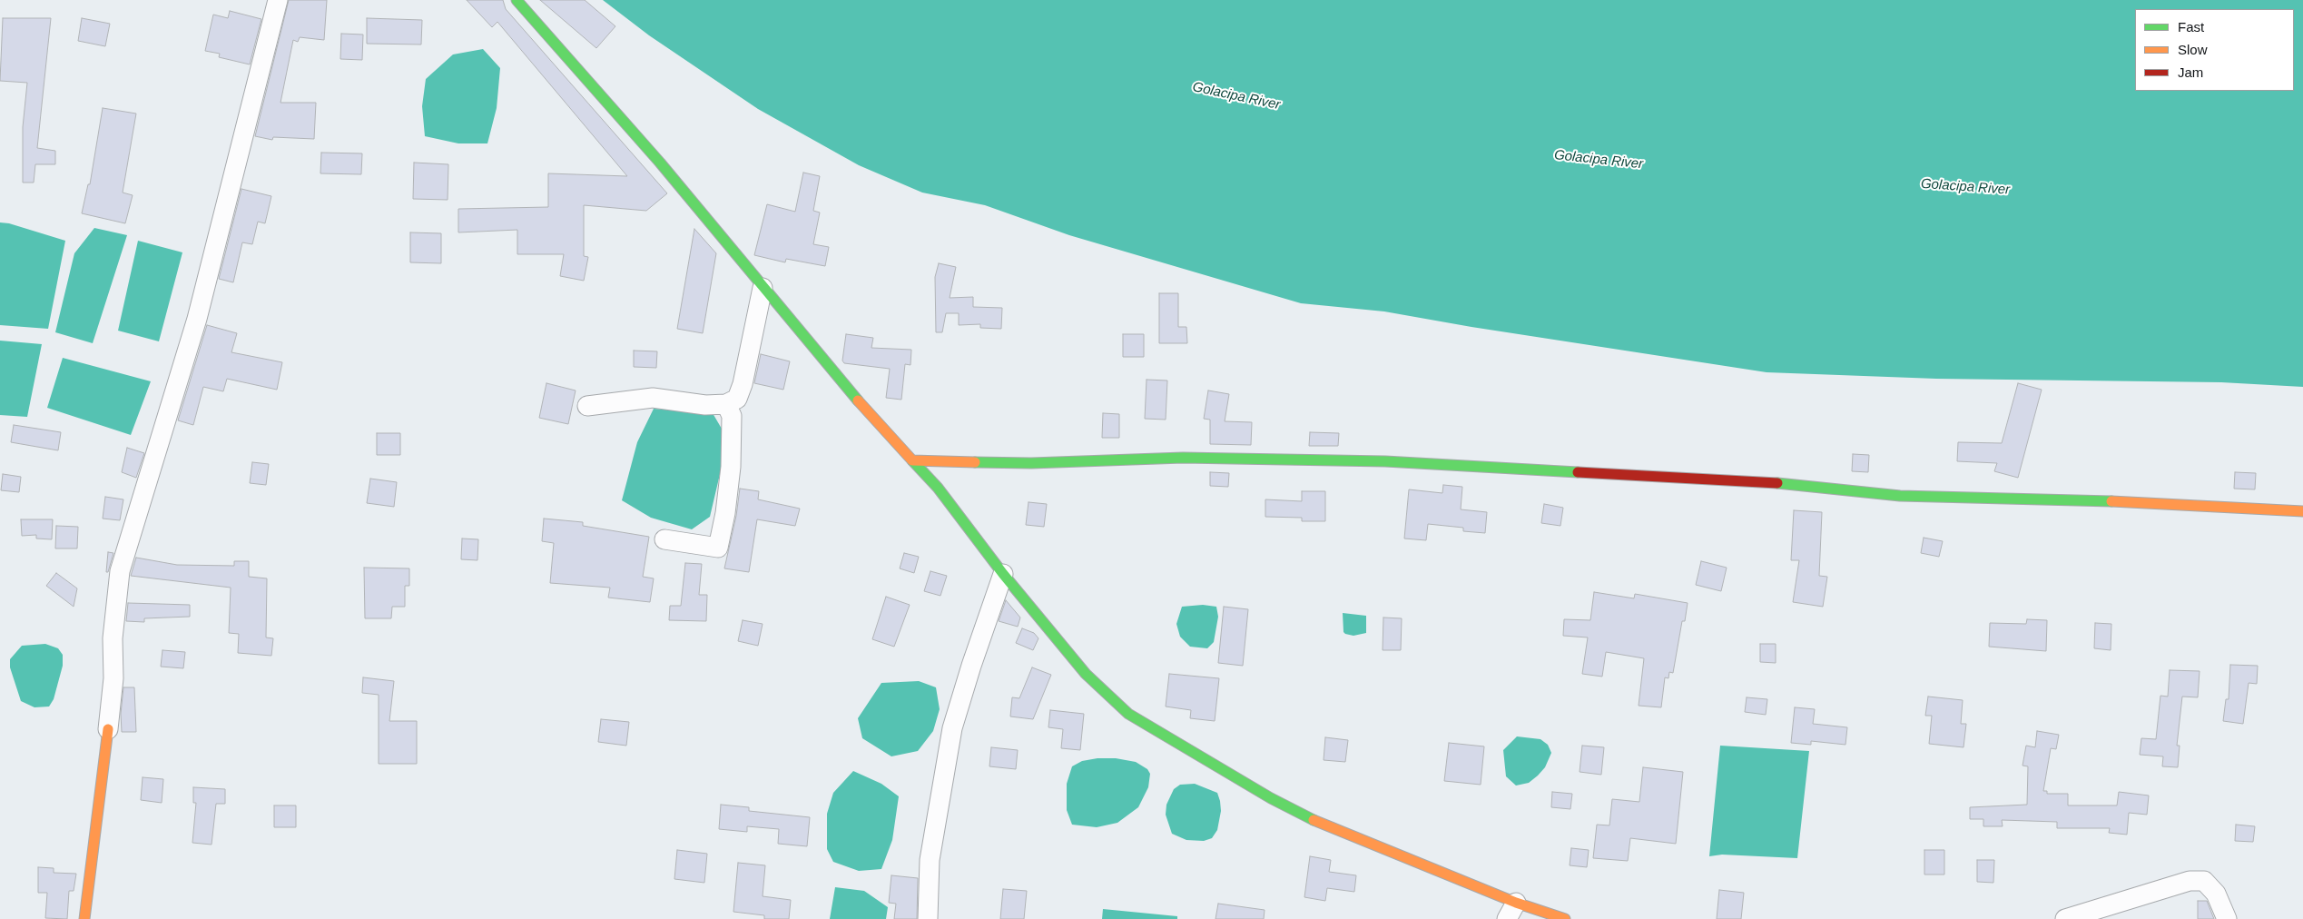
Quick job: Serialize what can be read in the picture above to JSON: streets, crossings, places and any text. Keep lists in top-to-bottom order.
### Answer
{
  "water": ["Golacipa River"],
  "legend": ["Fast", "Slow", "Jam"]
}
